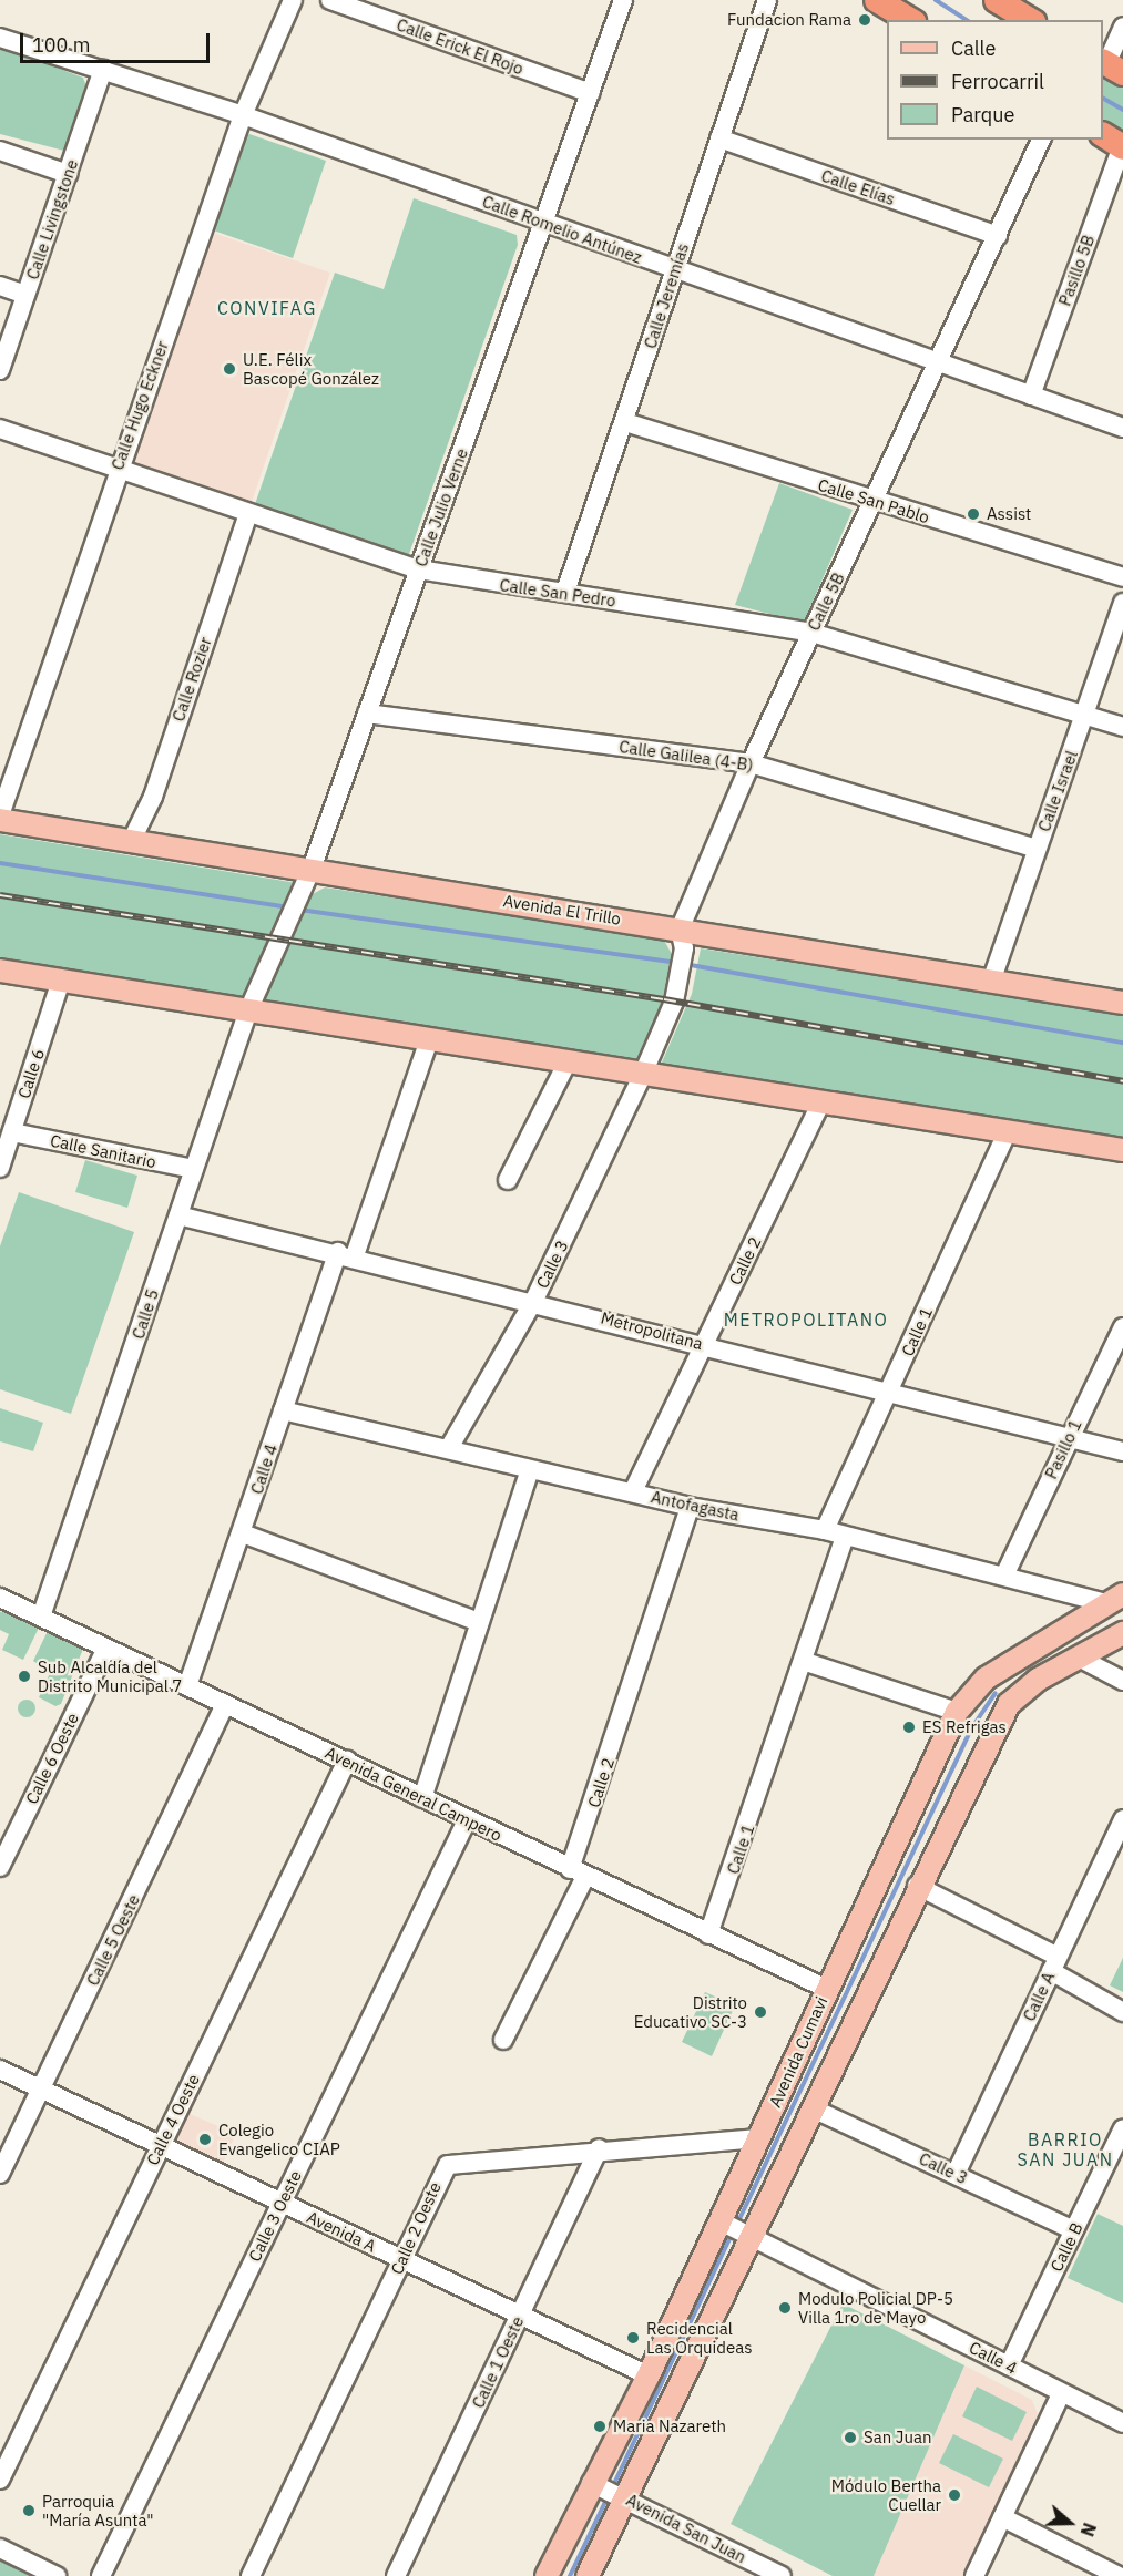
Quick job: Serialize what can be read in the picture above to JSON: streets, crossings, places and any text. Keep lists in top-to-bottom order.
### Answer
{
  "streets": {
    "main road": ["Avenida El Trillo", "Avenida Cumavi"],
    "street": [
      "Calle Erick El Rojo",
      "Calle Elías",
      "Calle Livingstone",
      "Calle Romelio Antúnez",
      "Pasillo 5B",
      "Calle Jeremías",
      "Calle Hugo Eckner",
      "Calle San Pablo",
      "Calle Julio Verne",
      "Calle San Pedro",
      "Calle 5B",
      "Calle Rozier",
      "Calle Galilea (4-B)",
      "Calle Israel",
      "Calle 6",
      "Calle Sanitario",
      "Calle 2",
      "Calle 3",
      "Calle 5",
      "Metropolitana",
      "Calle 1",
      "Pasillo 1",
      "Calle 4",
      "Antofagasta",
      "Calle 6 Oeste",
      "Avenida General Campero",
      "Calle 5 Oeste",
      "Calle A",
      "Calle 4 Oeste",
      "Calle 3 Oeste",
      "Calle 2 Oeste",
      "Avenida A",
      "Calle B",
      "Calle 1 Oeste",
      "Avenida San Juan"
    ]
  },
  "crossings": [
    ["Calle Erick El Rojo", "Calle Julio Verne"],
    ["Calle Elías", "Calle Jeremías"],
    ["Calle Elías", "Calle 5B"],
    ["Calle Livingstone", "Calle Romelio Antúnez"],
    ["Calle Romelio Antúnez", "Pasillo 5B"],
    ["Calle Romelio Antúnez", "Calle Jeremías"],
    ["Calle Romelio Antúnez", "Calle Hugo Eckner"],
    ["Calle Romelio Antúnez", "Calle Julio Verne"],
    ["Calle Romelio Antúnez", "Calle 5B"],
    ["Calle Jeremías", "Calle San Pablo"],
    ["Calle Jeremías", "Calle San Pedro"],
    ["Calle Hugo Eckner", "Calle San Pedro"],
    ["Calle San Pablo", "Calle 5B"],
    ["Calle Julio Verne", "Calle San Pedro"],
    ["Calle Julio Verne", "Calle Galilea (4-B)"],
    ["Calle Julio Verne", "Avenida El Trillo"],
    ["Calle Julio Verne", "Calle 5"],
    ["Calle San Pedro", "Calle 5B"],
    ["Calle San Pedro", "Calle Rozier"],
    ["Calle San Pedro", "Calle Israel"],
    ["Calle 5B", "Calle Galilea (4-B)"],
    ["Calle 5B", "Avenida El Trillo"],
    ["Calle 5B", "Calle 3"],
    ["Calle Rozier", "Avenida El Trillo"],
    ["Calle Galilea (4-B)", "Calle Israel"],
    ["Calle Israel", "Avenida El Trillo"],
    ["Calle 6", "Calle Sanitario"],
    ["Calle Sanitario", "Calle 5"],
    ["Calle 2", "Metropolitana"],
    ["Calle 2", "Antofagasta"],
    ["Calle 2", "Avenida General Campero"],
    ["Calle 3", "Metropolitana"],
    ["Calle 3", "Antofagasta"],
    ["Calle 3", "Calle A"],
    ["Calle 3", "Avenida Cumavi"],
    ["Calle 3", "Calle B"],
    ["Calle 5", "Metropolitana"],
    ["Calle 5", "Avenida General Campero"],
    ["Metropolitana", "Calle 1"],
    ["Metropolitana", "Pasillo 1"],
    ["Metropolitana", "Calle 4"],
    ["Calle 1", "Antofagasta"],
    ["Calle 1", "Avenida General Campero"],
    ["Pasillo 1", "Antofagasta"],
    ["Calle 4", "Antofagasta"],
    ["Calle 4", "Avenida General Campero"],
    ["Calle 4", "Avenida Cumavi"],
    ["Calle 4", "Calle B"],
    ["Antofagasta", "Avenida Cumavi"],
    ["Calle 6 Oeste", "Avenida General Campero"],
    ["Avenida General Campero", "Calle 5 Oeste"],
    ["Avenida General Campero", "Avenida Cumavi"],
    ["Avenida General Campero", "Calle 4 Oeste"],
    ["Avenida General Campero", "Calle 3 Oeste"],
    ["Calle 5 Oeste", "Avenida A"],
    ["Avenida Cumavi", "Calle 2 Oeste"],
    ["Avenida Cumavi", "Avenida A"],
    ["Avenida Cumavi", "Avenida San Juan"],
    ["Calle 4 Oeste", "Avenida A"],
    ["Calle 3 Oeste", "Avenida A"],
    ["Calle 2 Oeste", "Avenida A"],
    ["Calle 2 Oeste", "Calle 1 Oeste"],
    ["Avenida A", "Calle 1 Oeste"]
  ],
  "districts": ["CONVIFAG", "METROPOLITANO", "BARRIO SAN JUAN"],
  "places": [
    "Fundacion Rama",
    "U.E. Félix Bascopé González",
    "Assist",
    "Sub Alcaldía del Distrito Municipal 7",
    "ES Refrigas",
    "Distrito Educativo SC-3",
    "Colegio Evangelico CIAP",
    "Modulo Policial DP-5 Villa 1ro de Mayo",
    "Recidencial Las Orquideas",
    "Maria Nazareth",
    "San Juan",
    "Módulo Bertha Cuellar",
    "Parroquia \"María Asunta\""
  ],
  "legend": ["Calle", "Ferrocarril", "Parque"],
  "scale_bar": "100 m",
  "north": "right"
}
